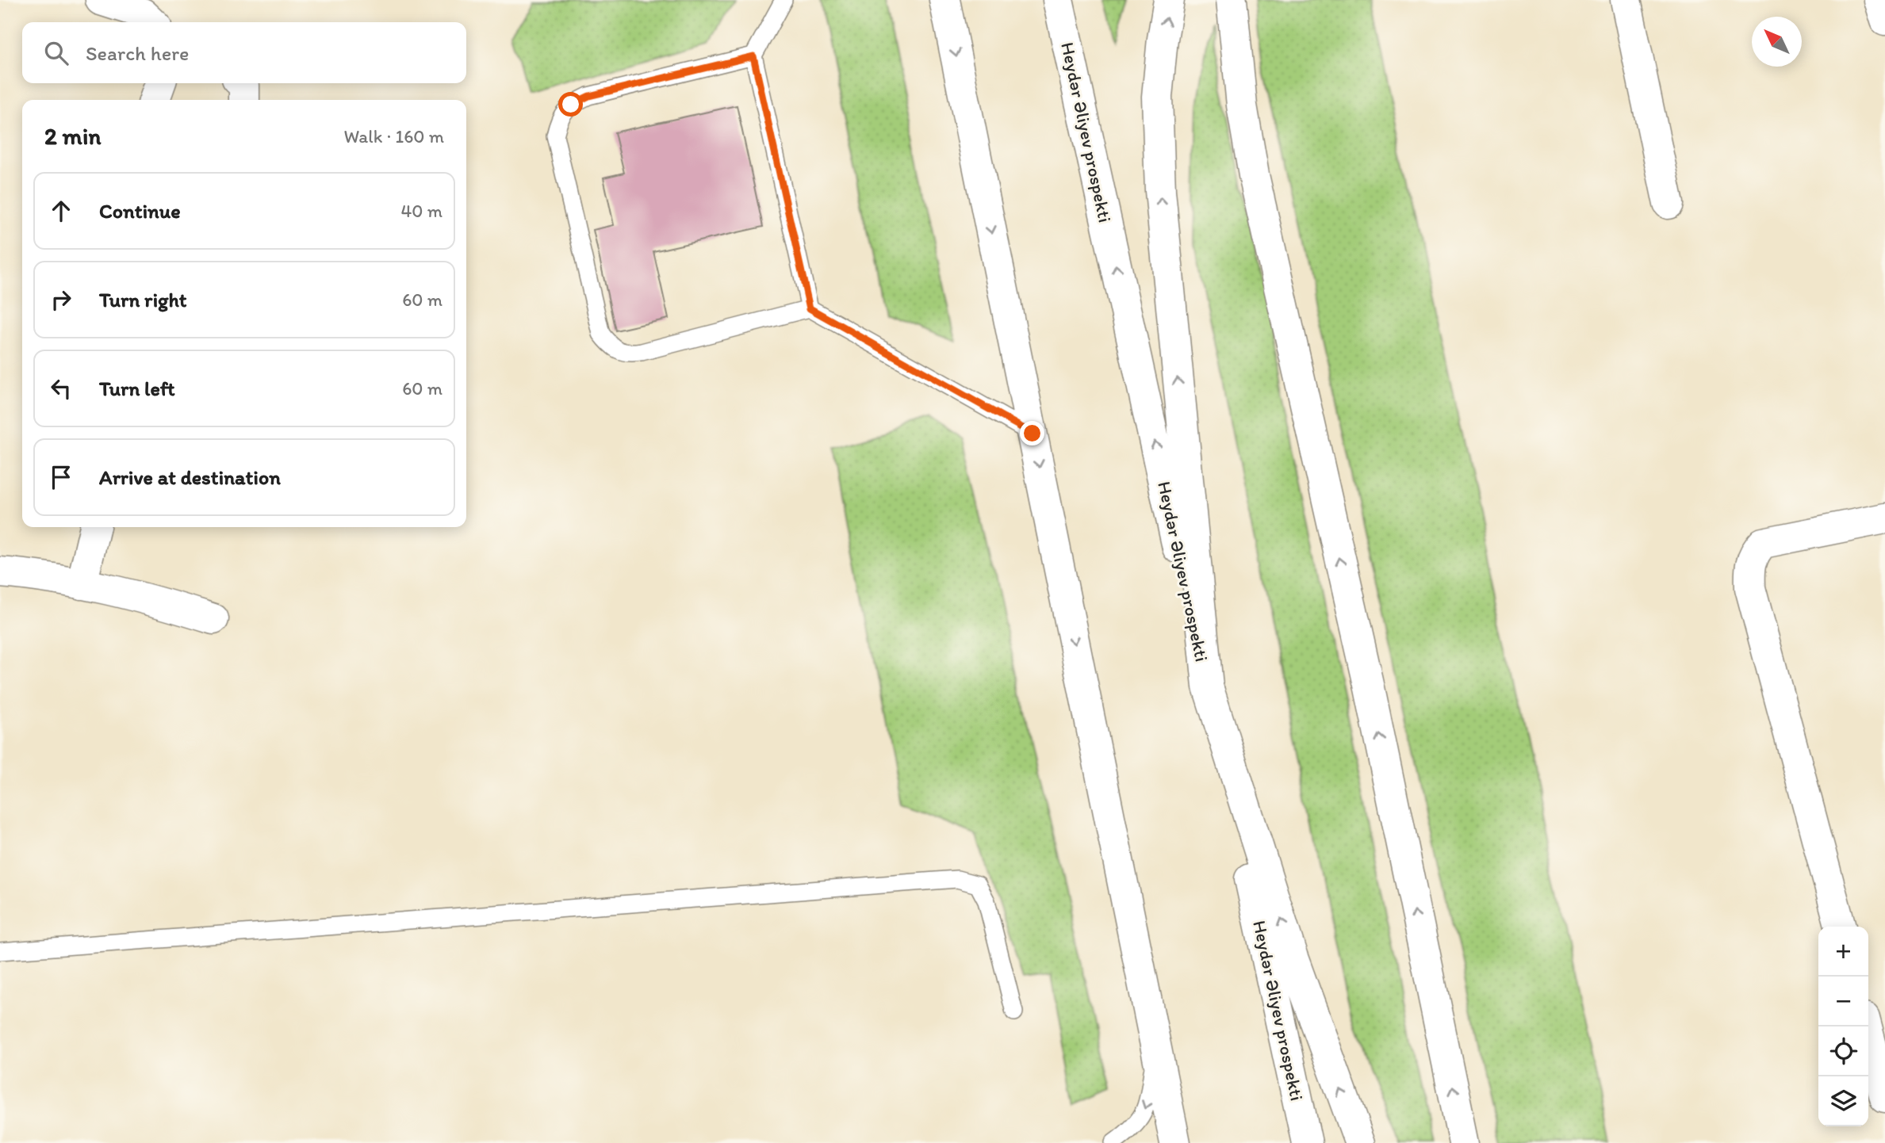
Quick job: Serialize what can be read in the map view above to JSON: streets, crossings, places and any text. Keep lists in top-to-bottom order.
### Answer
{
  "streets": {
    "main road": ["Heydər Əliyev prospekti"]
  },
  "north": "top left",
  "page": {
    "search": "Search here",
    "heading": ["2 min", "Walk · 160 m"],
    "list": [
      ["Continue", "40 m"],
      ["Turn right", "60 m"],
      ["Turn left", "60 m"],
      "Arrive at destination"
    ],
    "map_buttons": ["+", "−"]
  }
}
